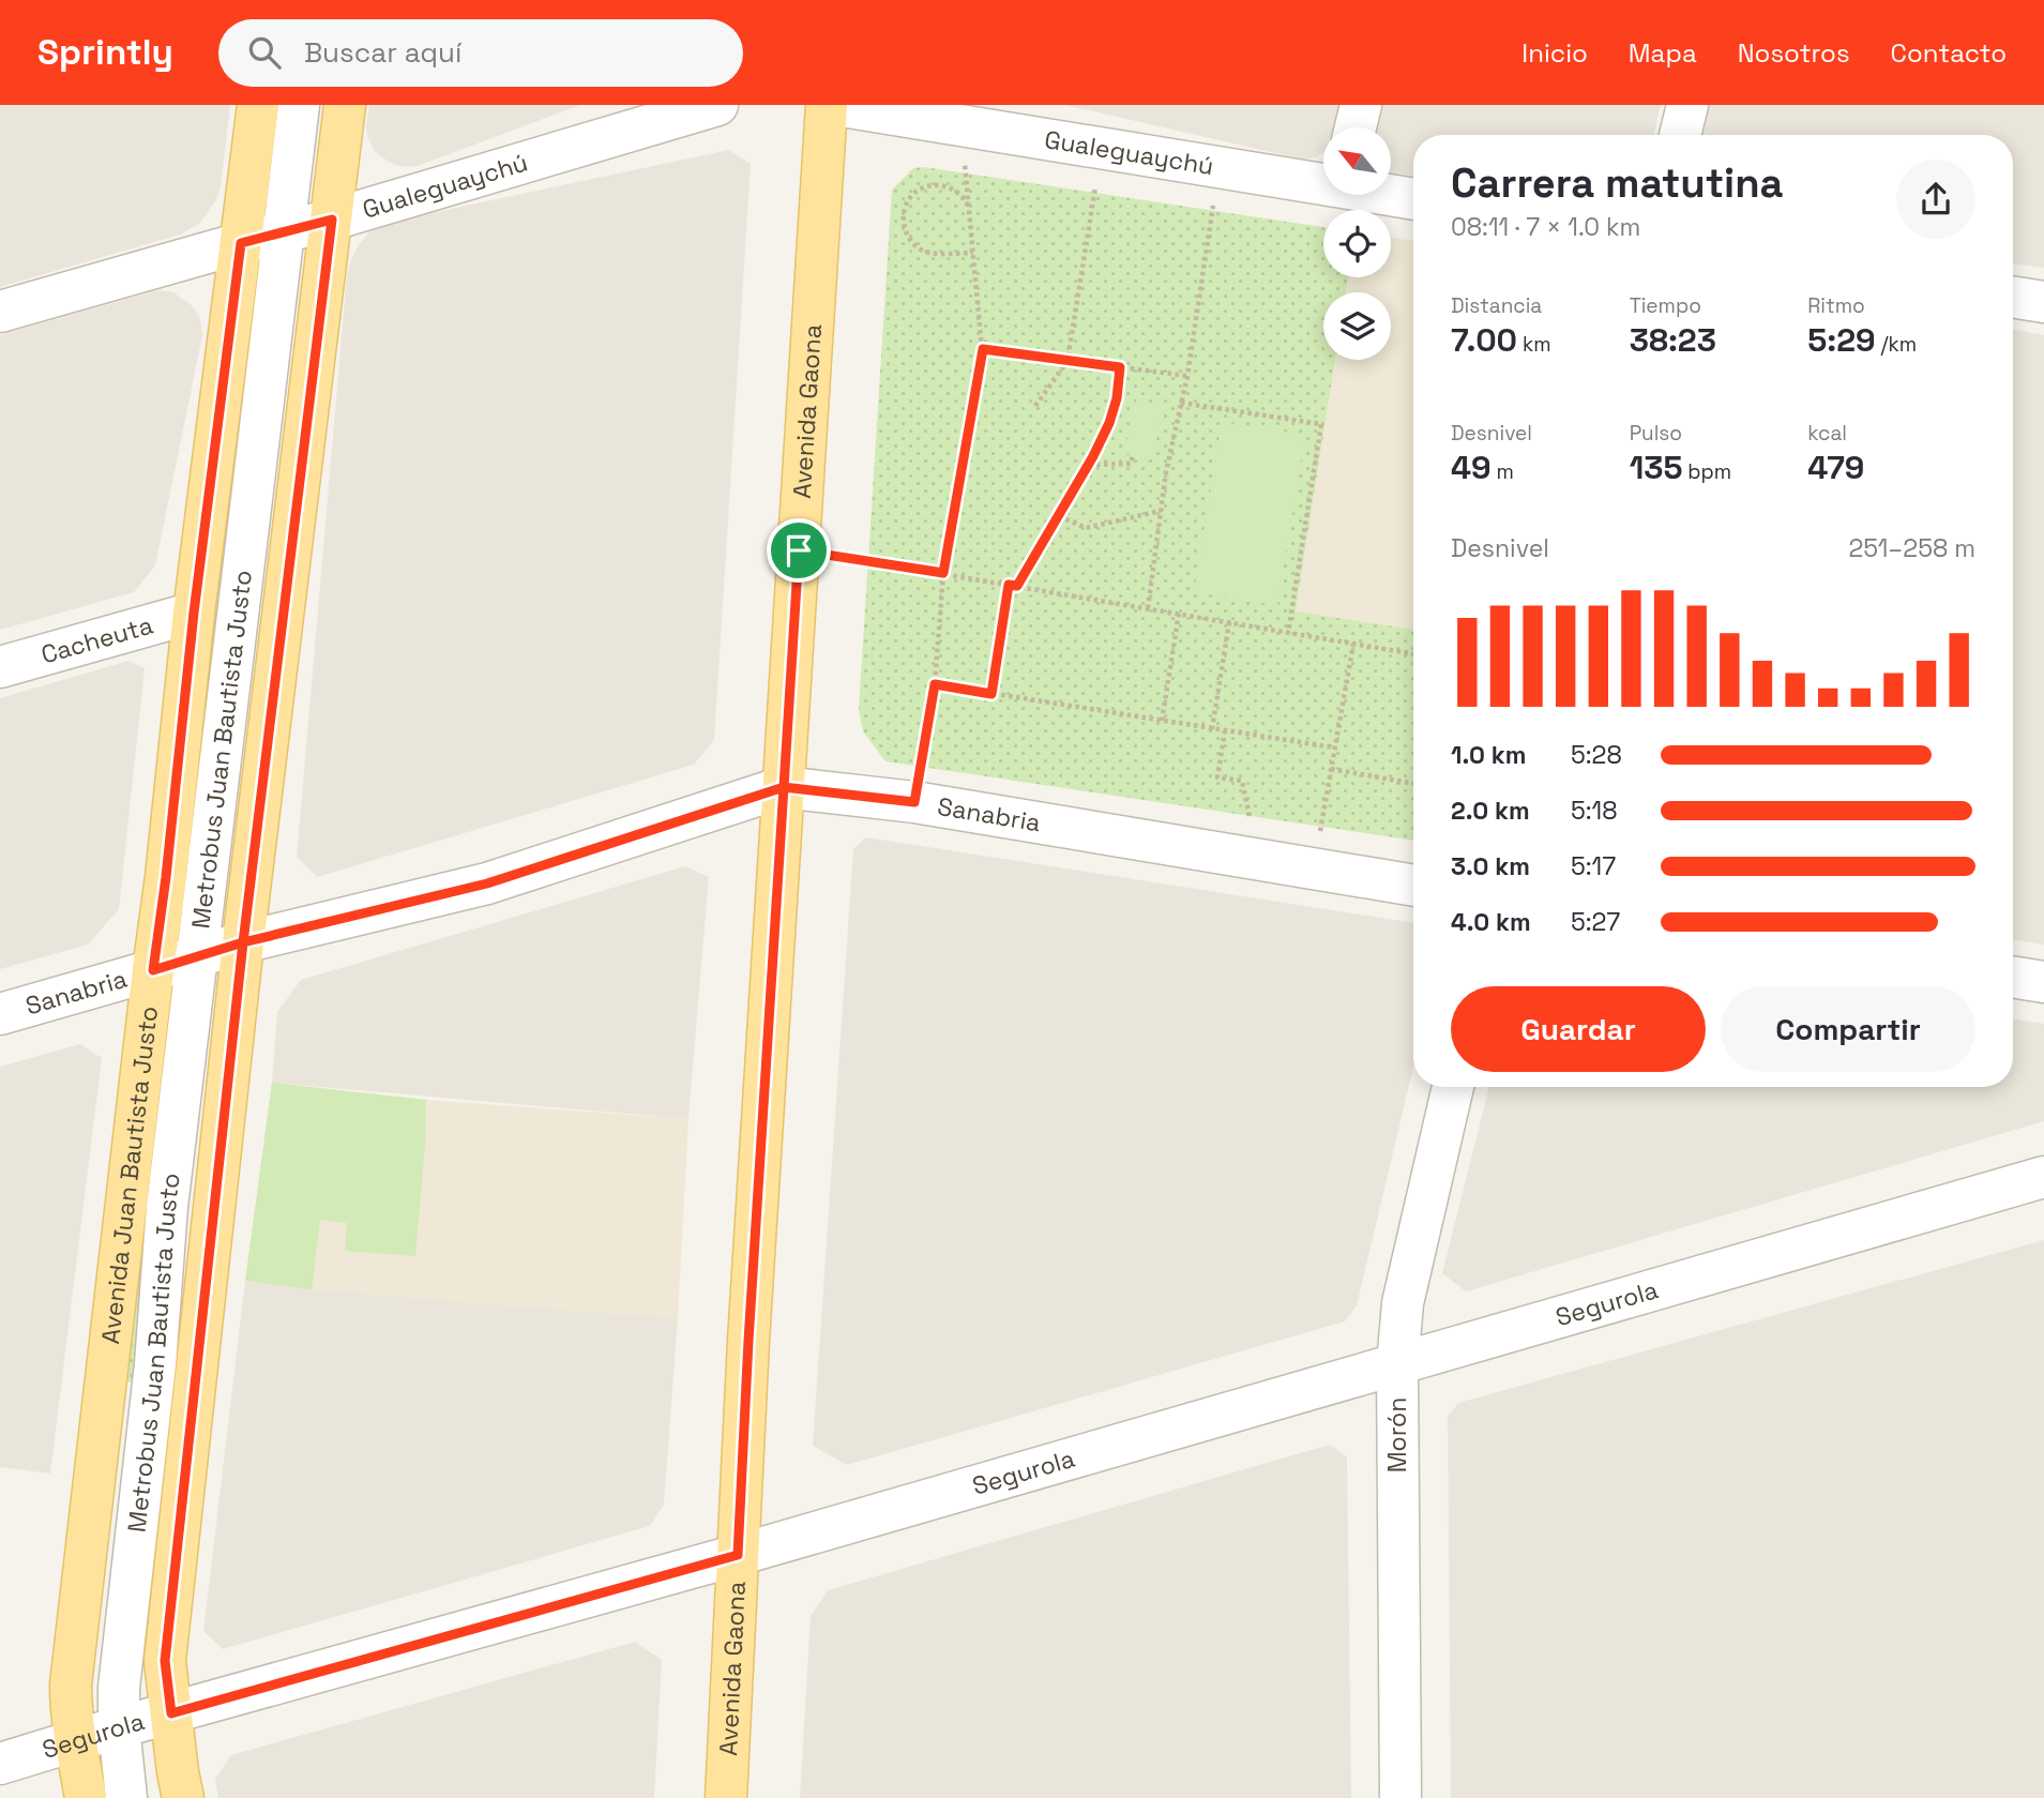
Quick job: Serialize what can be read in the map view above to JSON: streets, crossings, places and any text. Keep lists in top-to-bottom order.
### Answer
{
  "streets": {
    "main road": ["Avenida Gaona", "Avenida Juan Bautista Justo"],
    "street": [
      "Gualeguaychú",
      "Cacheuta",
      "Metrobus Juan Bautista Justo",
      "Sanabria",
      "Segurola",
      "Morón"
    ]
  },
  "crossings": [
    ["Gualeguaychú", "Metrobus Juan Bautista Justo"],
    ["Gualeguaychú", "Avenida Juan Bautista Justo"],
    ["Avenida Gaona", "Sanabria"],
    ["Avenida Gaona", "Segurola"],
    ["Cacheuta", "Avenida Juan Bautista Justo"],
    ["Metrobus Juan Bautista Justo", "Sanabria"],
    ["Metrobus Juan Bautista Justo", "Segurola"],
    ["Sanabria", "Avenida Juan Bautista Justo"],
    ["Avenida Juan Bautista Justo", "Segurola"],
    ["Segurola", "Morón"]
  ],
  "north": "top left",
  "page": {
    "header": "Sprintly",
    "search": "Buscar aquí",
    "nav": [
      "Inicio",
      "Mapa",
      "Nosotros",
      "Contacto"
    ],
    "heading": ["Carrera matutina", "08:11 · 7 × 1.0 km"],
    "stats": [
      ["Distancia", "7.00 km"],
      ["Tiempo", "38:23"],
      ["Ritmo", "5:29 /km"],
      ["Desnivel", "49 m"],
      ["Pulso", "135 bpm"],
      ["kcal", "479"]
    ],
    "chart": ["Desnivel", "251–258 m"],
    "list": [
      {
        "name": "1.0 km",
        "note": "5:28"
      },
      {
        "name": "2.0 km",
        "note": "5:18"
      },
      {
        "name": "3.0 km",
        "note": "5:17"
      },
      {
        "name": "4.0 km",
        "note": "5:27"
      }
    ],
    "buttons": ["Guardar", "Compartir"]
  }
}
